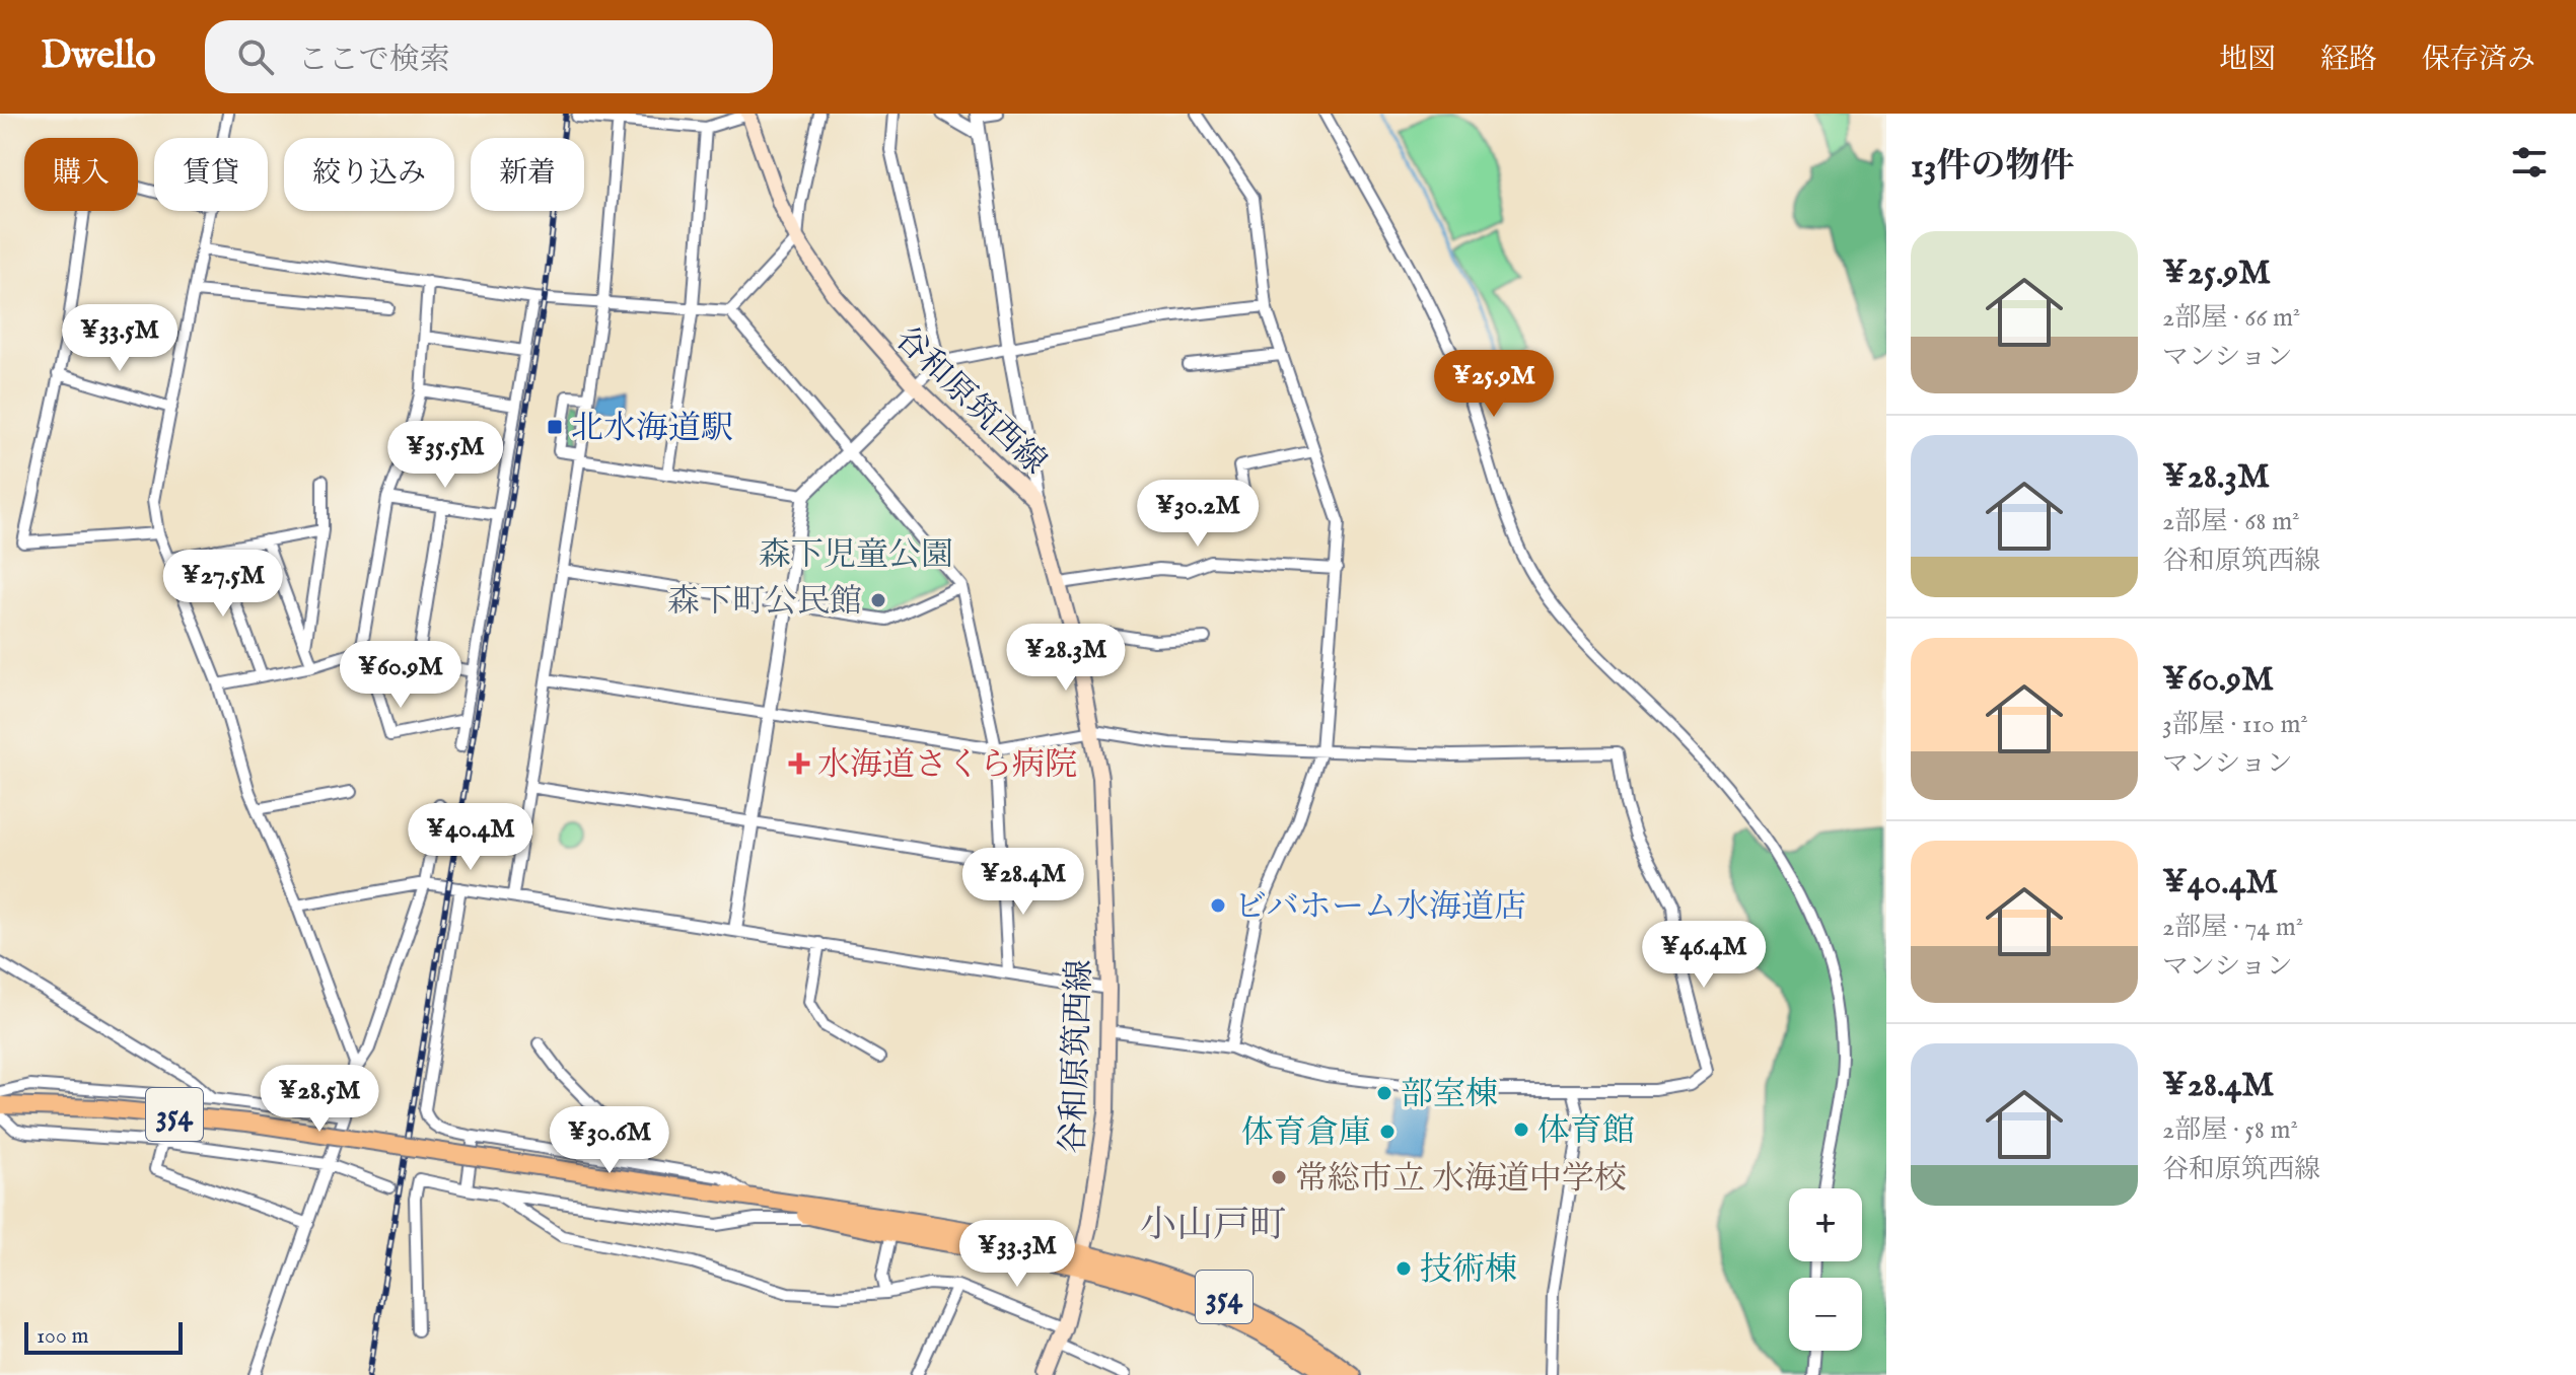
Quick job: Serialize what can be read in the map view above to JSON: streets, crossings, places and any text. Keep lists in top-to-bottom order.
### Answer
{
  "streets": {
    "highway": ["354"],
    "main road": ["谷和原筑西線"]
  },
  "crossings": [
    ["谷和原筑西線", "354"]
  ],
  "districts": ["小山戸町"],
  "parks": ["森下児童公園"],
  "places": {
    "transit": ["北水海道駅"],
    "other": [
      "森下町公民館",
      "ビバホーム水海道店",
      "部室棟",
      "体育館",
      "体育倉庫",
      "常総市立 水海道中学校",
      "技術棟"
    ],
    "health": ["水海道さくら病院"]
  },
  "scale_bar": "100 m",
  "page": {
    "header": "Dwello",
    "search": "ここで検索",
    "nav": ["地図", "経路", "保存済み"],
    "heading": "13件の物件",
    "chip": [
      "購入",
      "賃貸",
      "絞り込み",
      "新着"
    ],
    "list": [
      {
        "name": "¥25.9M",
        "note": "2部屋 · 66 m² · マンション"
      },
      {
        "name": "¥28.3M",
        "note": "2部屋 · 68 m² · 谷和原筑西線"
      },
      {
        "name": "¥60.9M",
        "note": "3部屋 · 110 m² · マンション"
      },
      {
        "name": "¥40.4M",
        "note": "2部屋 · 74 m² · マンション"
      },
      {
        "name": "¥28.4M",
        "note": "2部屋 · 58 m² · 谷和原筑西線"
      }
    ],
    "price": [
      "¥33.5M",
      "¥25.9M",
      "¥35.5M",
      "¥30.2M",
      "¥27.5M",
      "¥28.3M",
      "¥60.9M",
      "¥40.4M",
      "¥28.4M",
      "¥46.4M",
      "¥28.5M",
      "¥30.6M",
      "¥33.3M"
    ],
    "map_buttons": ["+", "−"],
    "scale": "100 m"
  }
}
